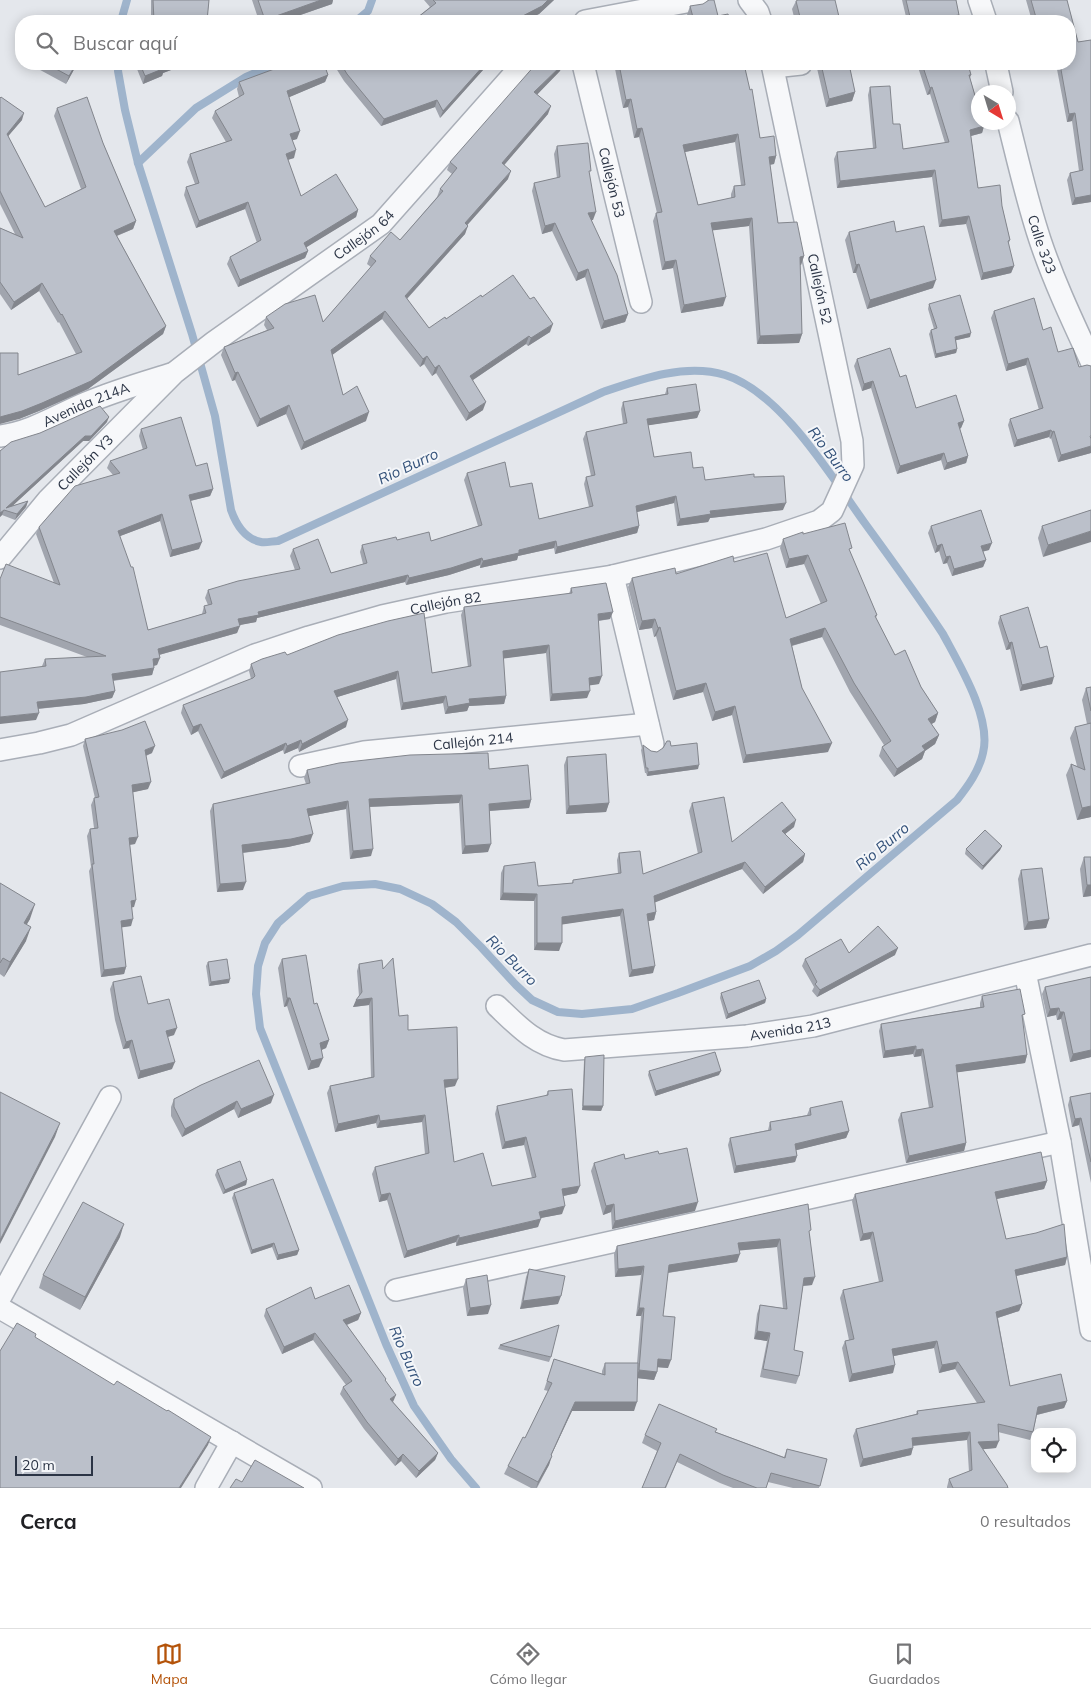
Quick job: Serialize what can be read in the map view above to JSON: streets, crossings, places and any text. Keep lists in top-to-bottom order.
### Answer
{
  "streets": {
    "street": [
      "Callejón 53",
      "Callejón 64",
      "Calle 323",
      "Callejón 52",
      "Avenida 214A",
      "Callejón Y3",
      "Callejón 82",
      "Callejón 214",
      "Avenida 213"
    ]
  },
  "crossings": [
    ["Callejón 64", "Avenida 214A"],
    ["Callejón 64", "Callejón Y3"],
    ["Callejón 52", "Callejón 82"],
    ["Avenida 214A", "Callejón Y3"]
  ],
  "water": ["Rio Burro"],
  "scale_bar": "20 m",
  "north": "bottom right",
  "page": {
    "search": "Buscar aquí",
    "scale": "20 m",
    "heading": ["Cerca", "0 resultados"],
    "nav": ["Mapa", "Cómo llegar", "Guardados"]
  }
}
